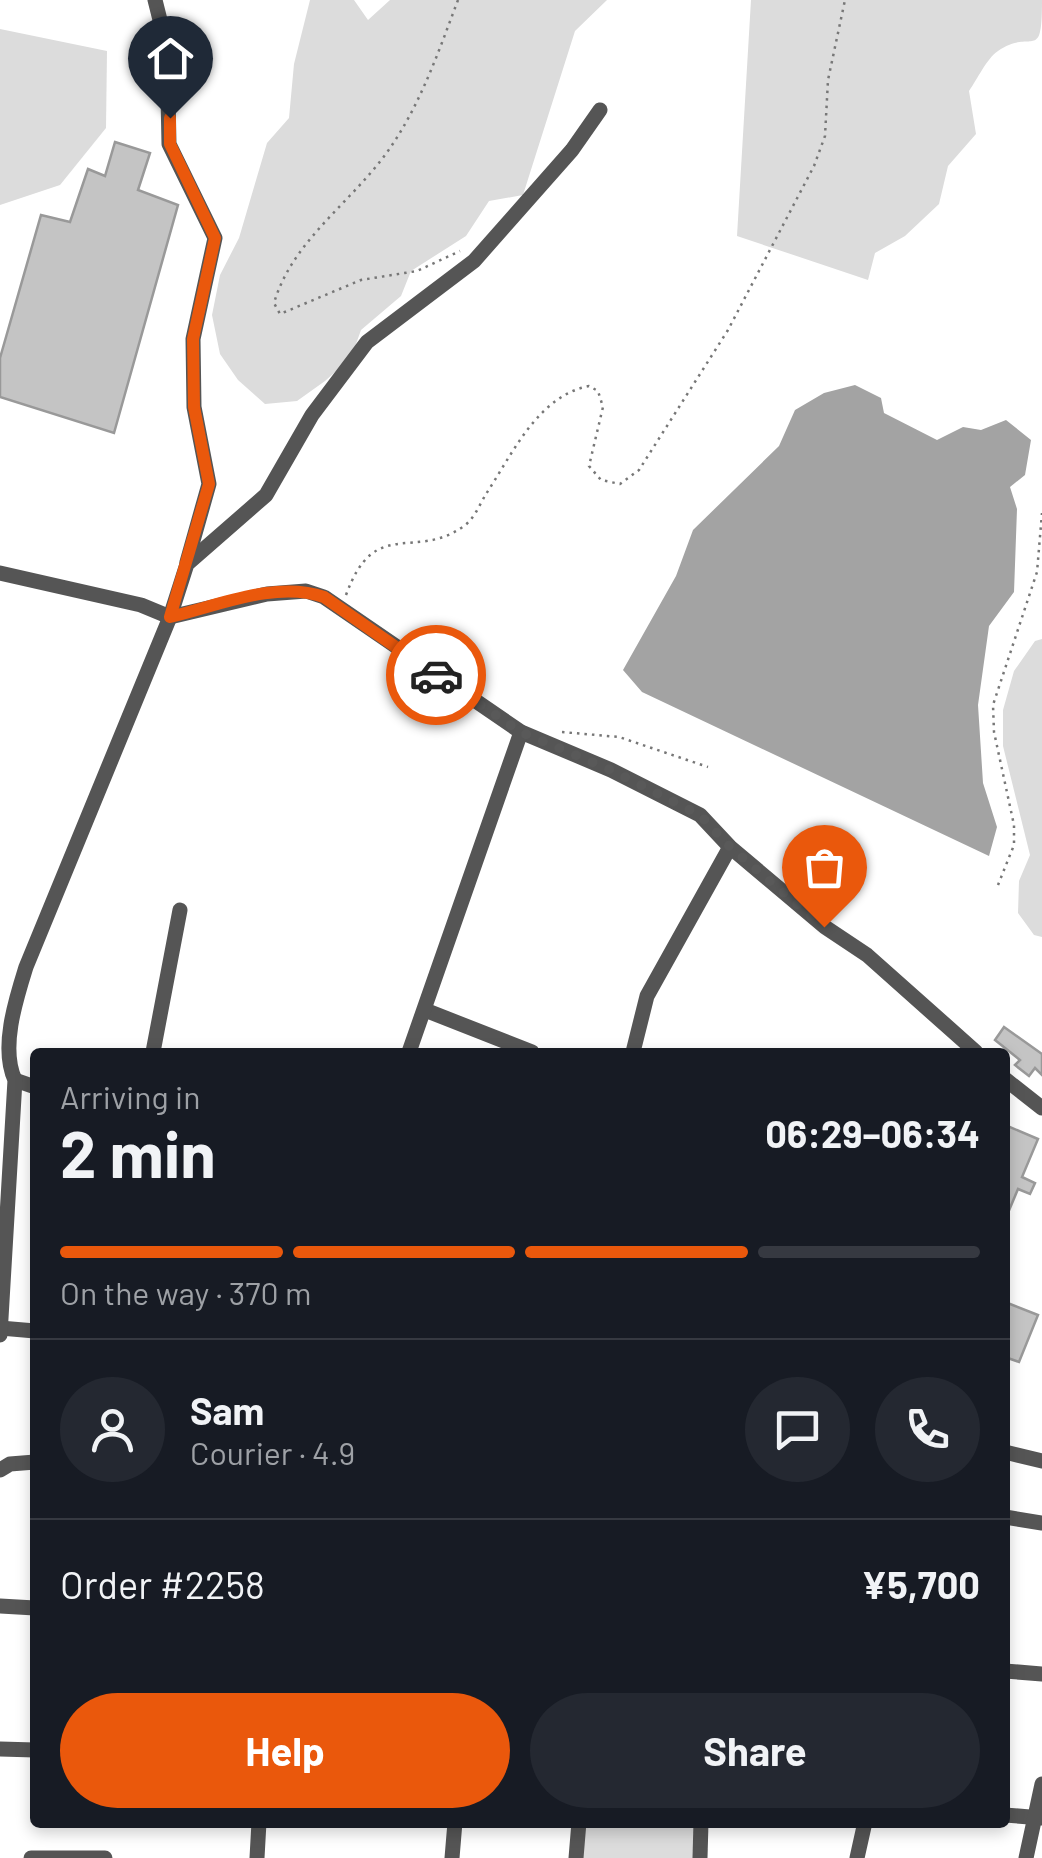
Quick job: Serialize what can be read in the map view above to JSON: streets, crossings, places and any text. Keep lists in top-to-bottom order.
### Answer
{
  "page": {
    "heading": ["2 min", "Arriving in", "06:29–06:34"],
    "panel": [
      "Sam",
      "Courier · 4.9",
      "Order #2258",
      "¥5,700"
    ],
    "bar": "On the way · 370 m",
    "buttons": ["Help", "Share"]
  }
}
